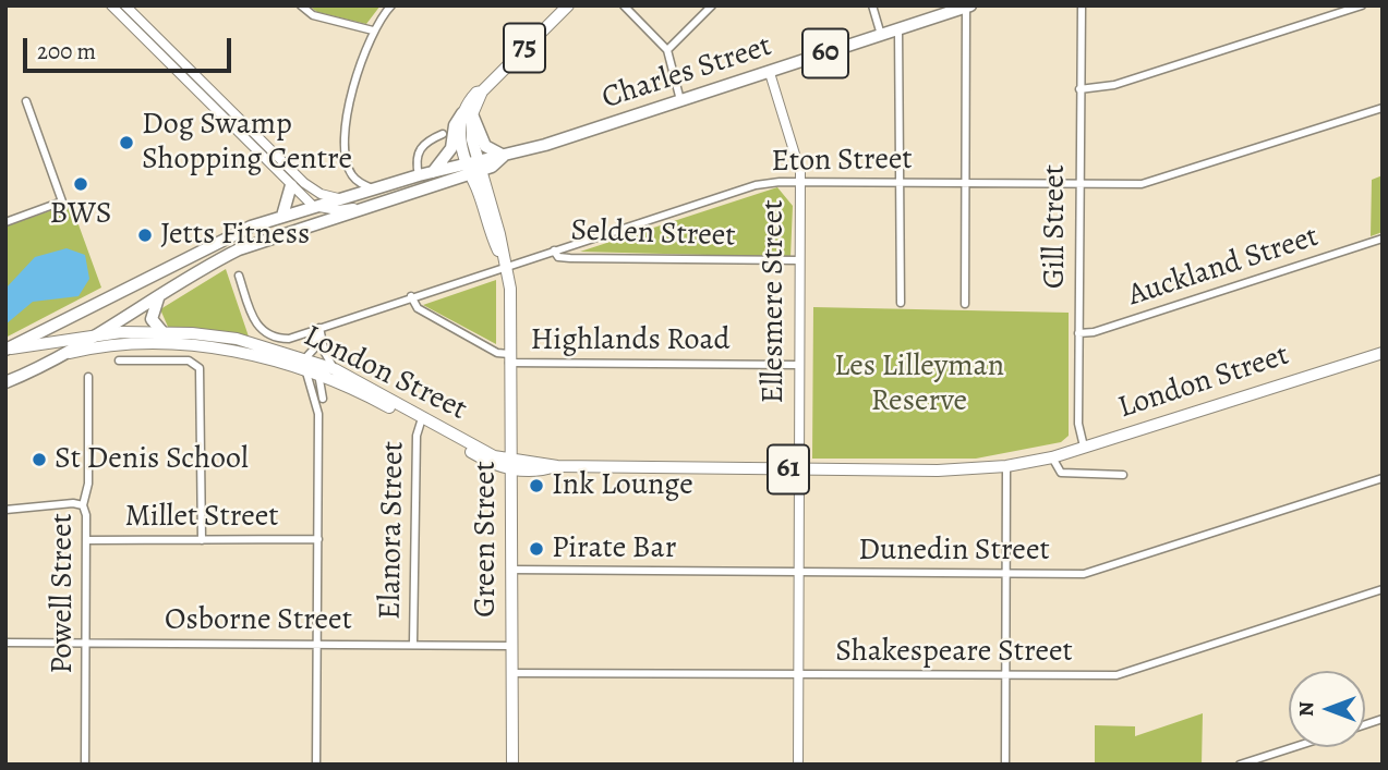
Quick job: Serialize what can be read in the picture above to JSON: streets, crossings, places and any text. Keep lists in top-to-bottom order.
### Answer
{
  "streets": {
    "highway": ["60", "Charles Street"],
    "main road": [
      "75",
      "Ellesmere Street",
      "London Street",
      "61",
      "Green Street"
    ],
    "street": [
      "Eton Street",
      "Gill Street",
      "Selden Street",
      "Auckland Street",
      "Highlands Road",
      "Millet Street",
      "Elanora Street",
      "Dunedin Street",
      "Powell Street",
      "Osborne Street",
      "Shakespeare Street"
    ]
  },
  "crossings": [
    ["75", "Green Street"],
    ["60", "Charles Street"],
    ["60", "London Street"],
    ["Charles Street", "Ellesmere Street"],
    ["Charles Street", "London Street"],
    ["Charles Street", "Green Street"],
    ["Eton Street", "Gill Street"],
    ["Eton Street", "Selden Street"],
    ["Eton Street", "Ellesmere Street"],
    ["Eton Street", "Highlands Road"],
    ["Eton Street", "Green Street"],
    ["Gill Street", "Auckland Street"],
    ["Gill Street", "London Street"],
    ["Selden Street", "Ellesmere Street"],
    ["Ellesmere Street", "Highlands Road"],
    ["Ellesmere Street", "London Street"],
    ["Ellesmere Street", "Dunedin Street"],
    ["Ellesmere Street", "Shakespeare Street"],
    ["Highlands Road", "Green Street"],
    ["London Street", "Elanora Street"],
    ["London Street", "Green Street"],
    ["Millet Street", "Powell Street"],
    ["Elanora Street", "Osborne Street"],
    ["Green Street", "Dunedin Street"],
    ["Green Street", "Osborne Street"],
    ["Green Street", "Shakespeare Street"],
    ["Powell Street", "Osborne Street"]
  ],
  "parks": ["Les Lilleyman Reserve"],
  "places": [
    "Dog Swamp Shopping Centre",
    "BWS",
    "Jetts Fitness",
    "St Denis School",
    "Ink Lounge",
    "Pirate Bar"
  ],
  "scale_bar": "200 m",
  "north": "left"
}
